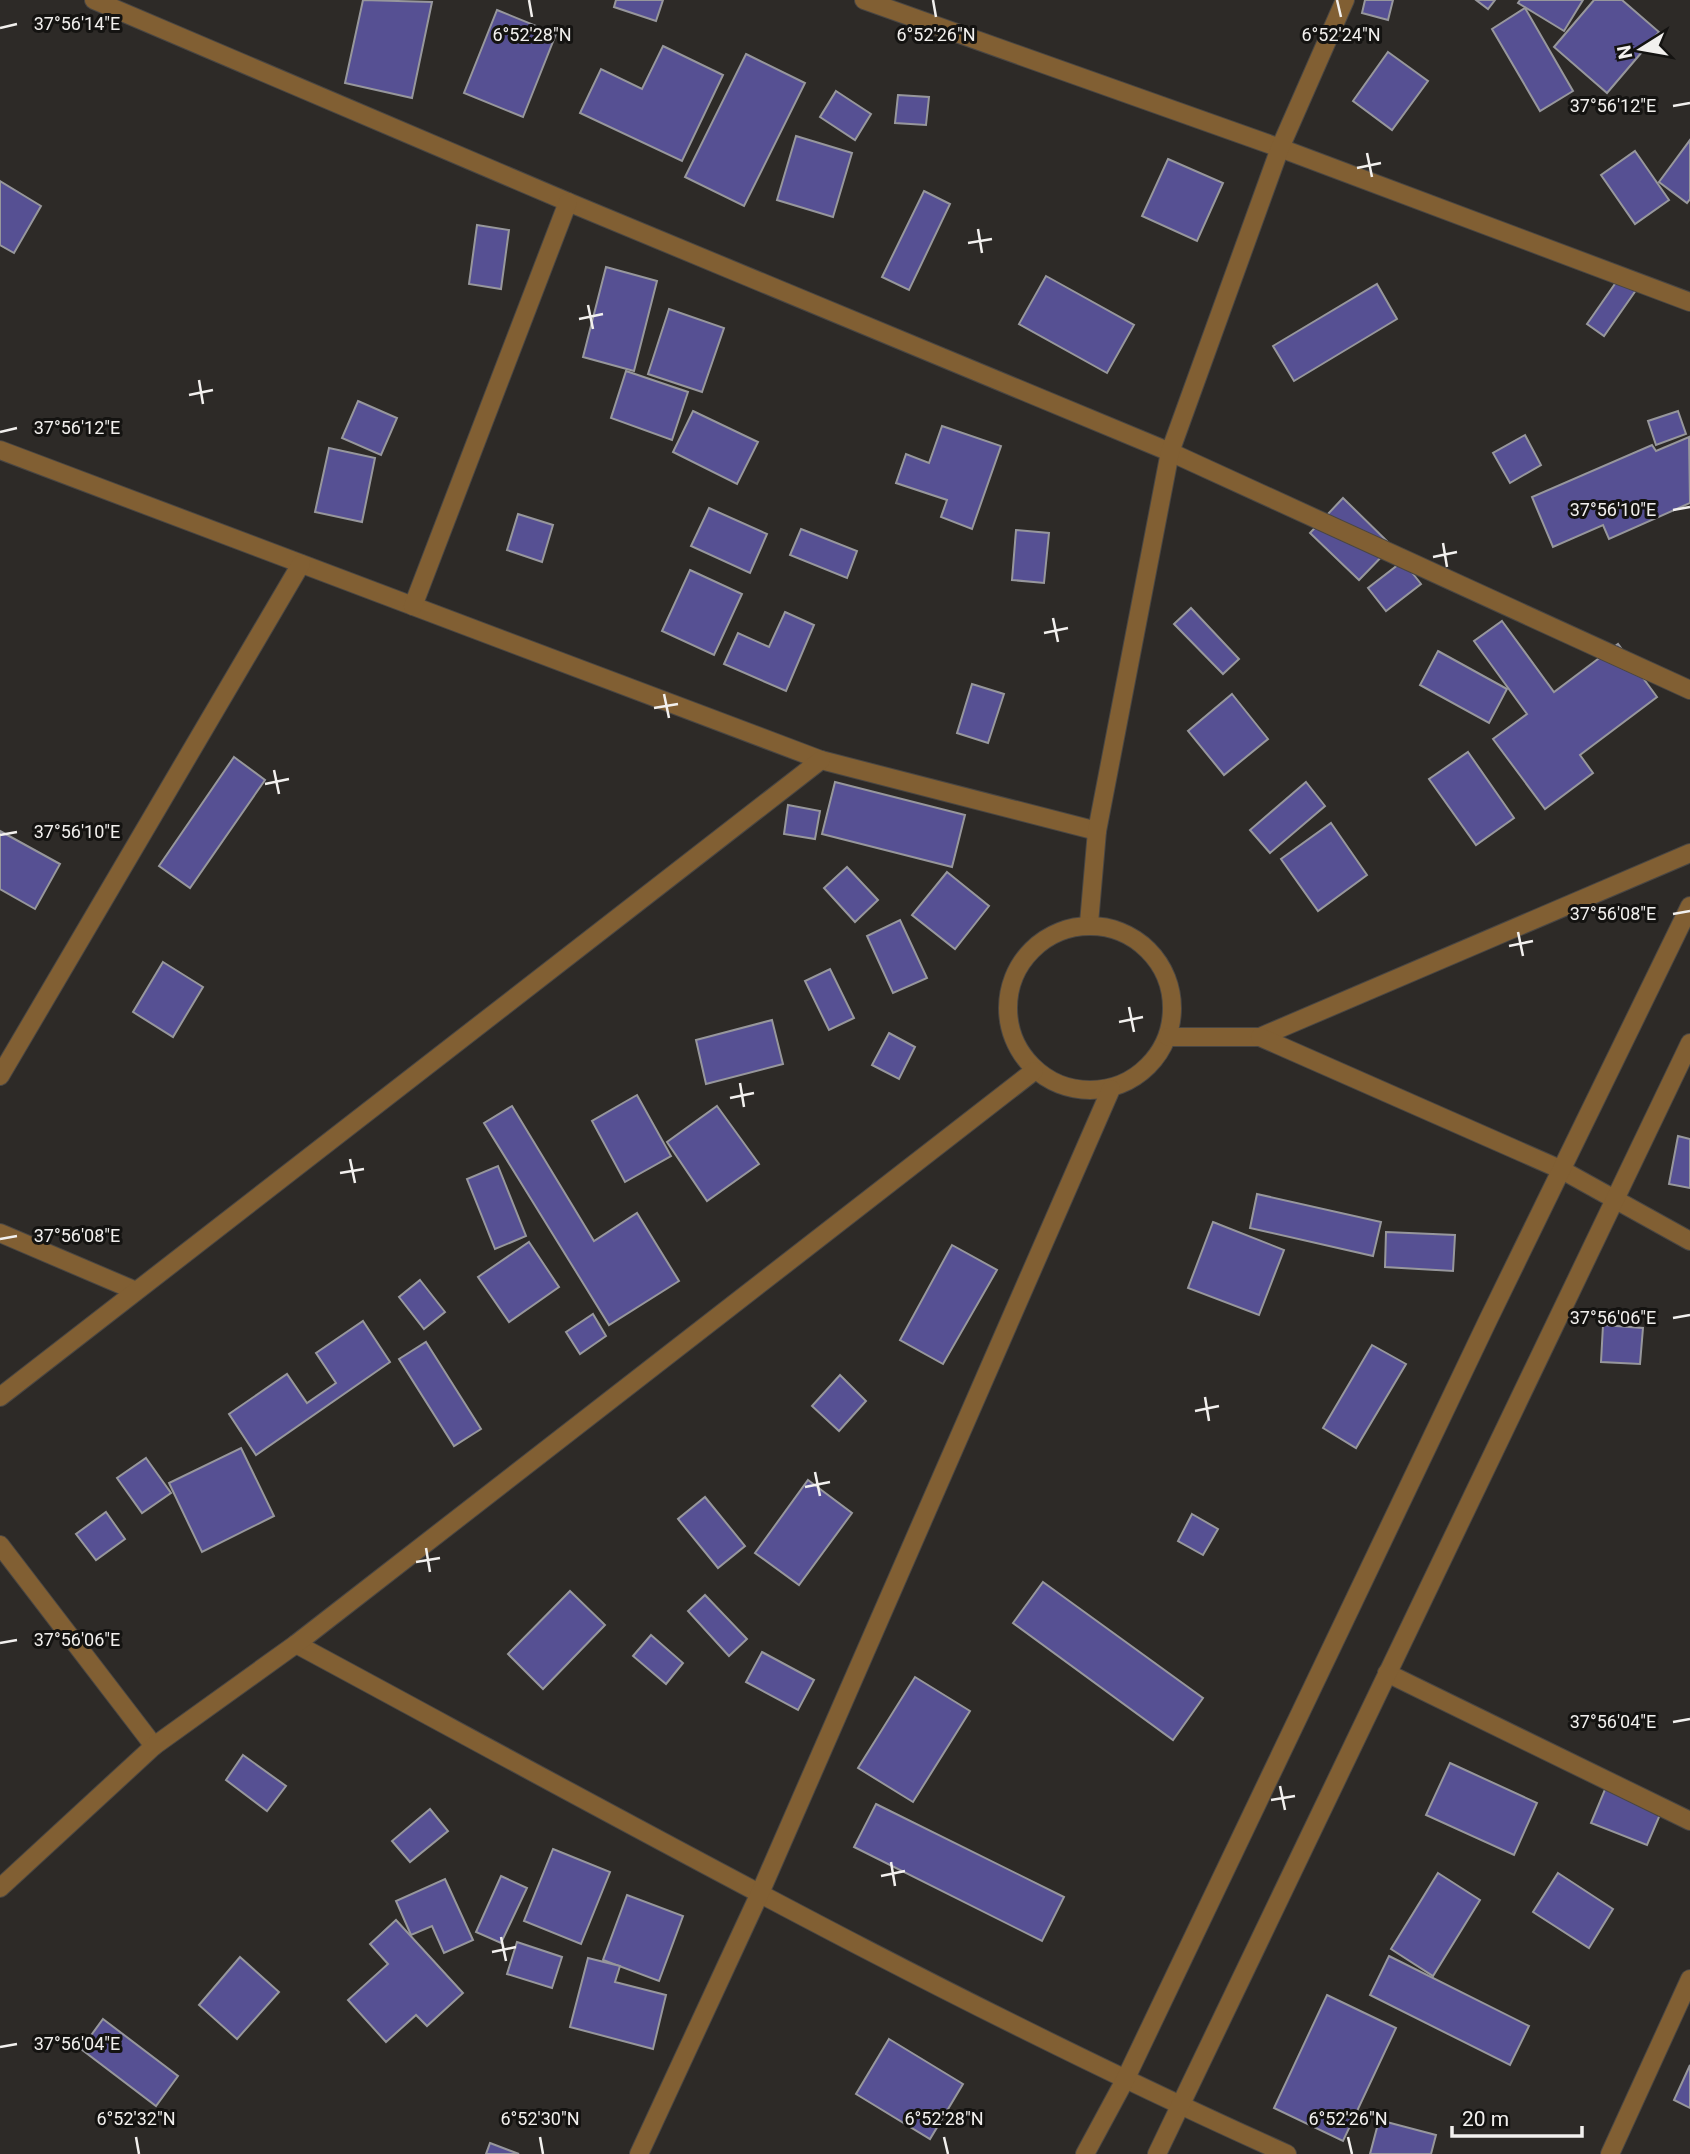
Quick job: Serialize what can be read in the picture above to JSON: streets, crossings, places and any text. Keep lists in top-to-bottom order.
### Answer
{
  "scale_bar": "20 m",
  "north": "left",
  "coordinates": [
    "37°56'14\"E",
    "6°52'28\"N",
    "6°52'26\"N",
    "6°52'24\"N",
    "37°56'12\"E",
    "37°56'10\"E",
    "37°56'08\"E",
    "37°56'06\"E",
    "37°56'04\"E",
    "6°52'32\"N",
    "6°52'30\"N"
  ]
}
